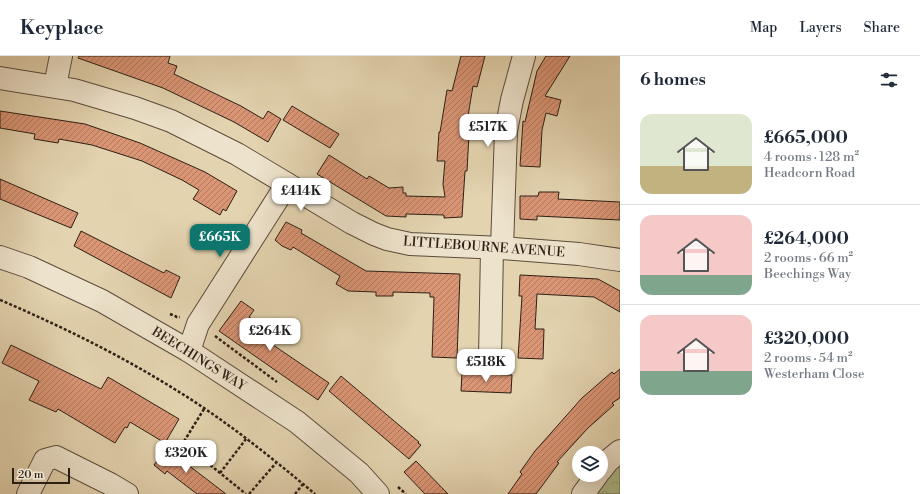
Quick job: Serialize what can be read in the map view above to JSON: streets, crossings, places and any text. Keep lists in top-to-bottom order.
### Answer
{
  "streets": {
    "street": ["LITTLEBOURNE AVENUE", "BEECHINGS WAY"]
  },
  "scale_bar": "20 m",
  "page": {
    "header": "Keyplace",
    "nav": ["Map", "Layers", "Share"],
    "heading": "6 homes",
    "list": [
      {
        "name": "£665,000",
        "note": "4 rooms · 128 m² · Headcorn Road"
      },
      {
        "name": "£264,000",
        "note": "2 rooms · 66 m² · Beechings Way"
      },
      {
        "name": "£320,000",
        "note": "2 rooms · 54 m² · Westerham Close"
      }
    ],
    "price": [
      "£517K",
      "£414K",
      "£665K",
      "£264K",
      "£518K",
      "£320K"
    ],
    "scale": "20 m"
  }
}
